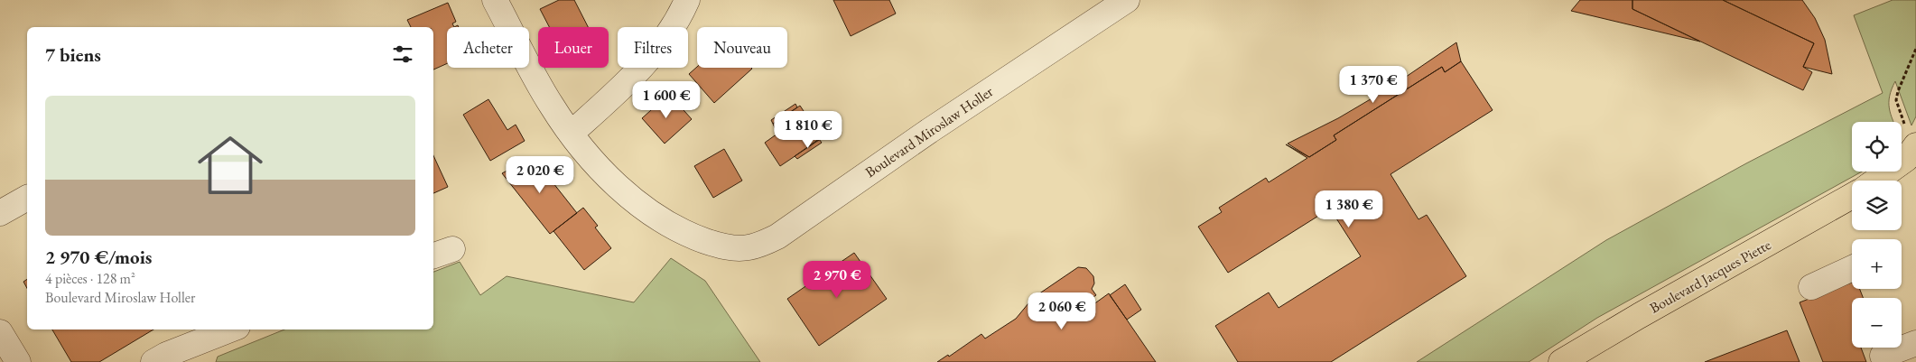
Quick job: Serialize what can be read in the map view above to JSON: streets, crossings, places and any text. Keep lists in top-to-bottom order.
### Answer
{
  "streets": {
    "main road": ["Boulevard Jacques Piette"],
    "street": ["Boulevard Miroslaw Holler"]
  },
  "page": {
    "chip": [
      "Acheter",
      "Louer",
      "Filtres",
      "Nouveau"
    ],
    "heading": "7 biens",
    "price": [
      "1 370 €",
      "1 600 €",
      "1 810 €",
      "2 020 €",
      "1 380 €",
      "2 970 €",
      "2 060 €"
    ],
    "list": [
      {
        "name": "2 970 €/mois",
        "note": "4 pièces · 128 m² · Boulevard Miroslaw Holler"
      }
    ],
    "map_buttons": ["+", "−"]
  }
}
